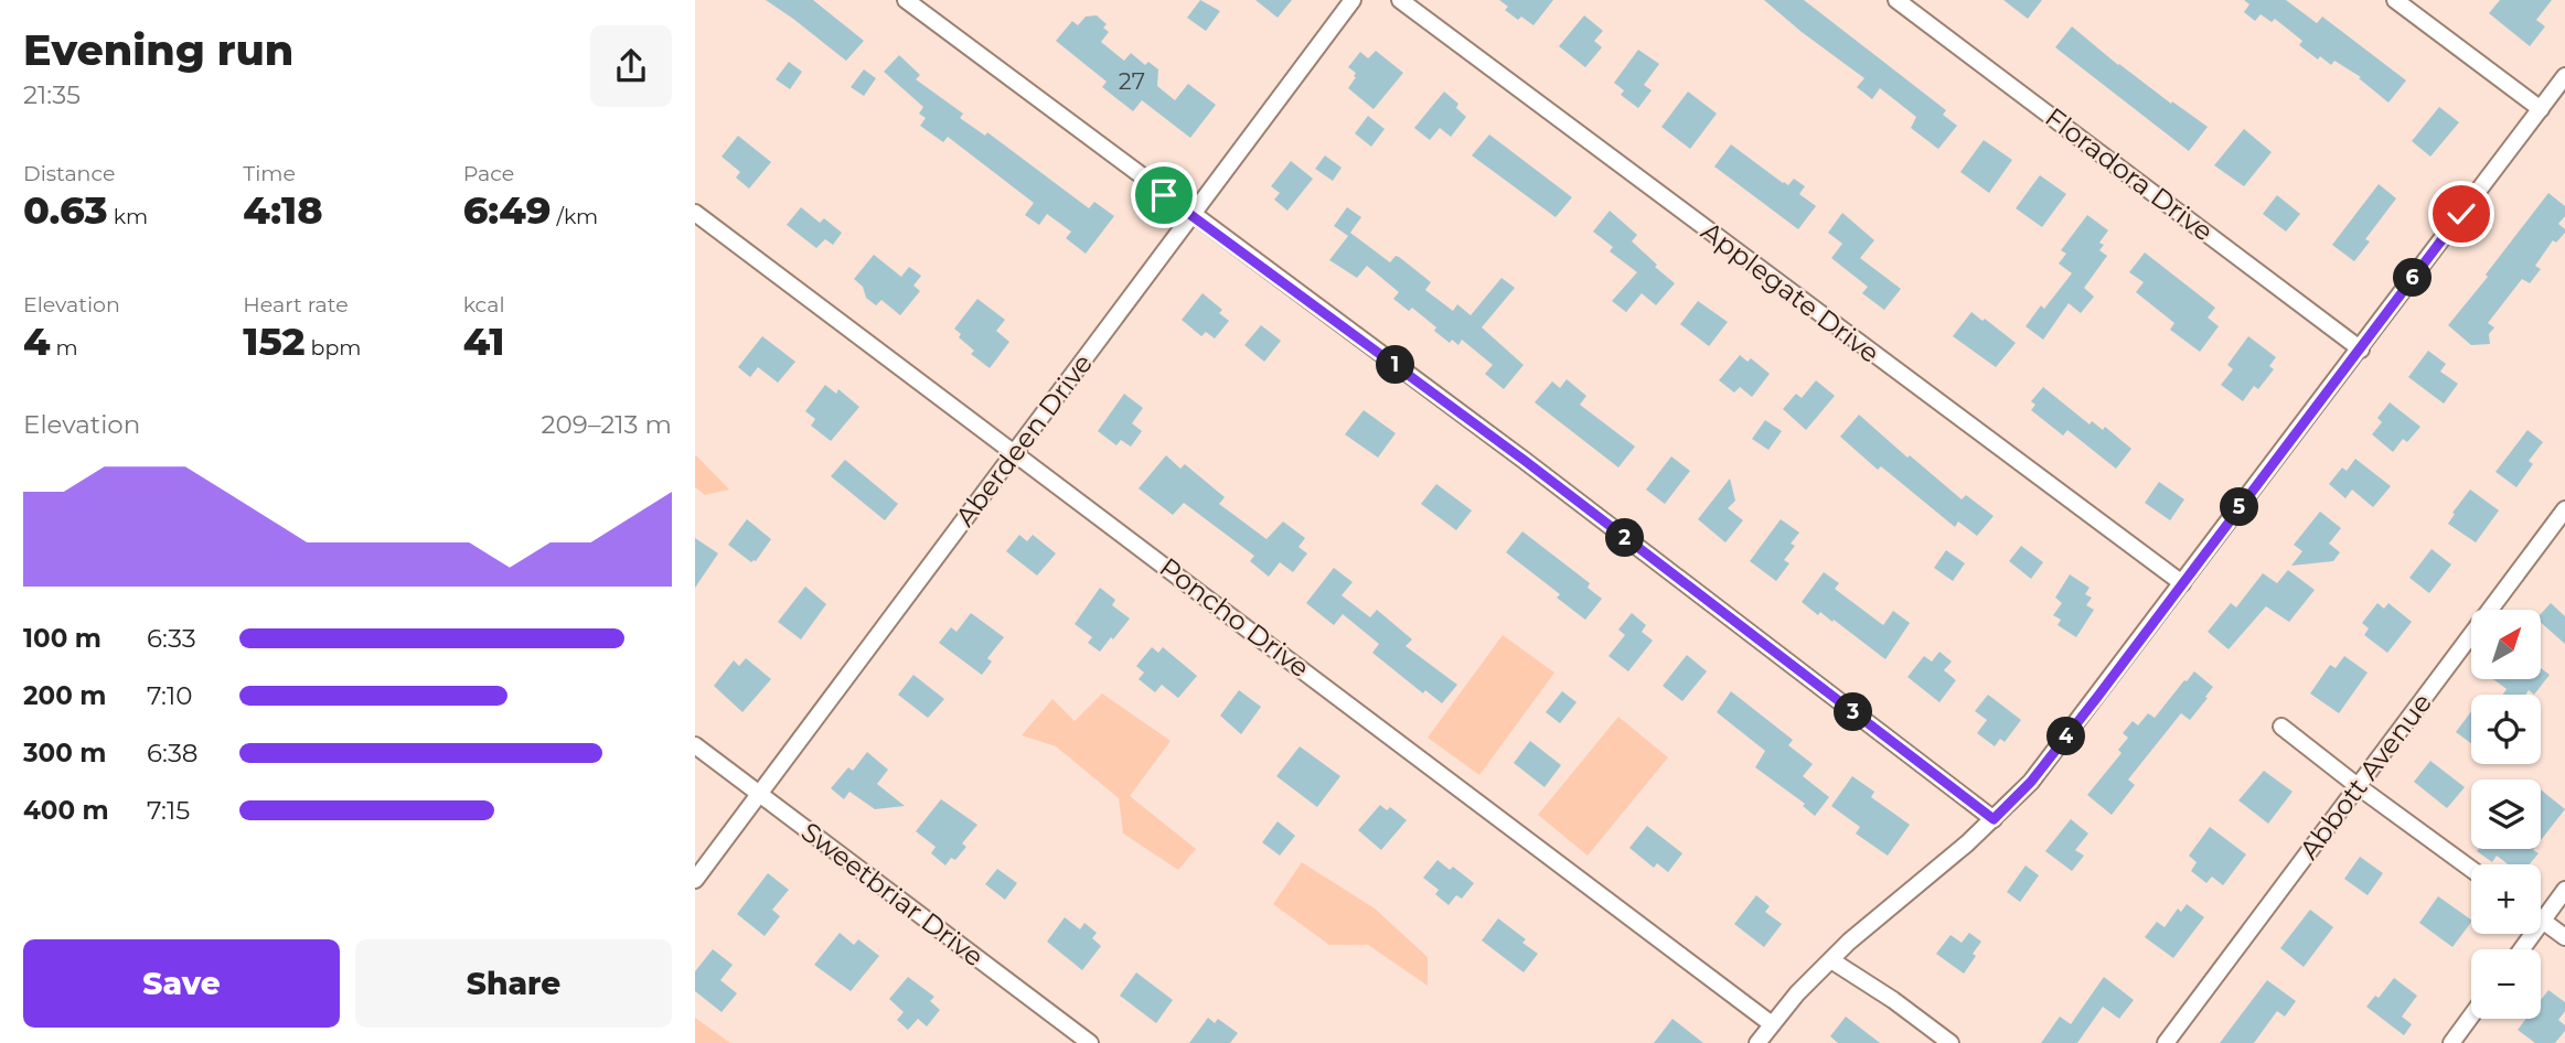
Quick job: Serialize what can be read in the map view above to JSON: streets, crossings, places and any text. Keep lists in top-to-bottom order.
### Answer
{
  "streets": {
    "street": [
      "Floradora Drive",
      "Applegate Drive",
      "Aberdeen Drive",
      "Poncho Drive",
      "Abbott Avenue",
      "Sweetbriar Drive"
    ]
  },
  "crossings": [
    ["Aberdeen Drive", "Poncho Drive"],
    ["Aberdeen Drive", "Sweetbriar Drive"]
  ],
  "house_numbers": ["27"],
  "north": "top right",
  "page": {
    "heading": ["Evening run", "21:35"],
    "stats": [
      ["Distance", "0.63 km"],
      ["Time", "4:18"],
      ["Pace", "6:49 /km"],
      ["Elevation", "4 m"],
      ["Heart rate", "152 bpm"],
      ["kcal", "41"]
    ],
    "pins": [
      "6",
      "1",
      "5",
      "2",
      "3",
      "4"
    ],
    "chart": ["Elevation", "209–213 m"],
    "list": [
      {
        "name": "100 m",
        "note": "6:33"
      },
      {
        "name": "200 m",
        "note": "7:10"
      },
      {
        "name": "300 m",
        "note": "6:38"
      },
      {
        "name": "400 m",
        "note": "7:15"
      }
    ],
    "map_buttons": ["+", "−"],
    "buttons": ["Save", "Share"]
  }
}
